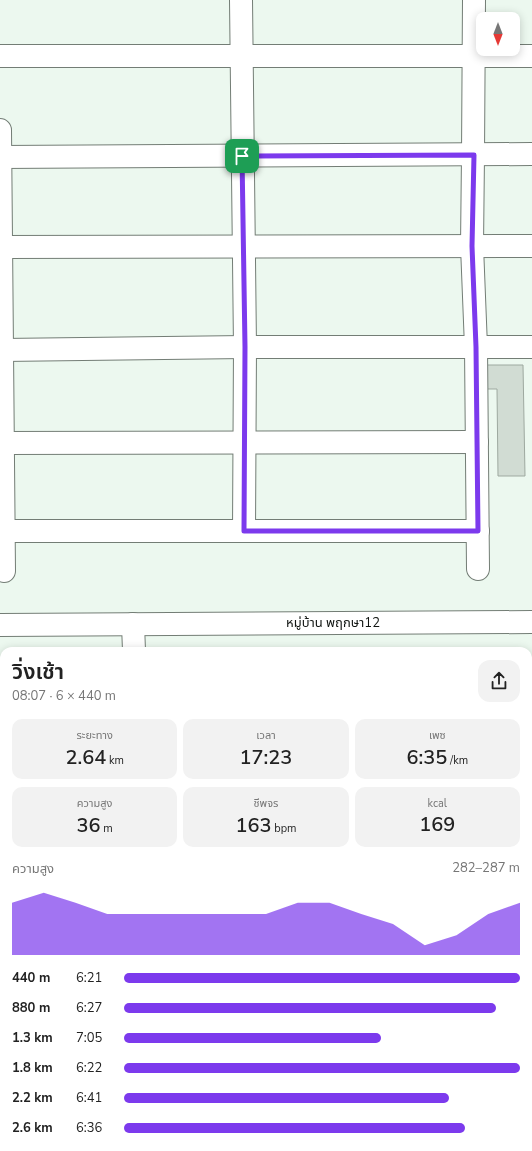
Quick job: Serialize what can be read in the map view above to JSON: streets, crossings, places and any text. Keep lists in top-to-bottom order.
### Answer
{
  "streets": {
    "street": ["หมู่บ้าน พฤกษา12"]
  },
  "north": "bottom",
  "page": {
    "heading": ["วิ่งเช้า", "08:07 · 6 × 440 m"],
    "stats": [
      ["ระยะทาง", "2.64 km"],
      ["เวลา", "17:23"],
      ["เพซ", "6:35 /km"],
      ["ความสูง", "36 m"],
      ["ชีพจร", "163 bpm"],
      ["kcal", "169"]
    ],
    "chart": ["ความสูง", "282–287 m"],
    "list": [
      {
        "name": "440 m",
        "note": "6:21"
      },
      {
        "name": "880 m",
        "note": "6:27"
      },
      {
        "name": "1.3 km",
        "note": "7:05"
      },
      {
        "name": "1.8 km",
        "note": "6:22"
      },
      {
        "name": "2.2 km",
        "note": "6:41"
      },
      {
        "name": "2.6 km",
        "note": "6:36"
      }
    ]
  }
}
